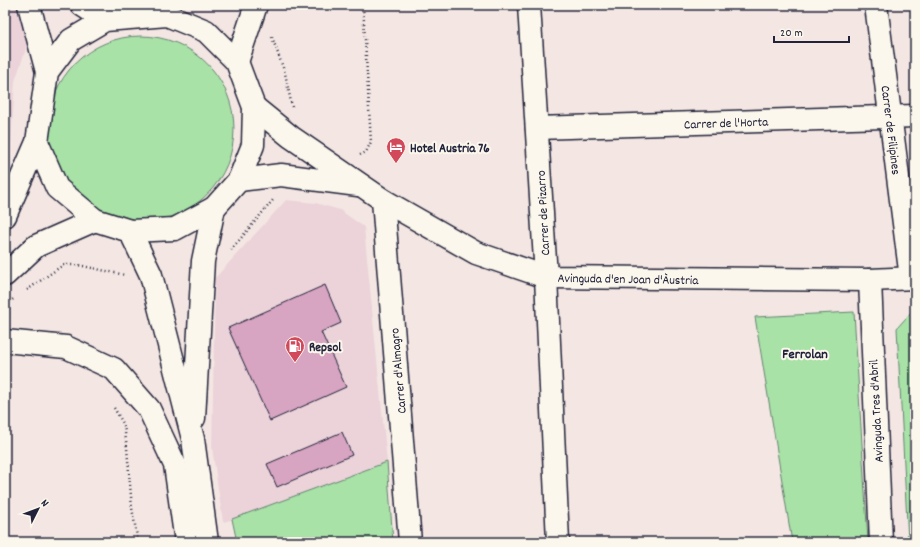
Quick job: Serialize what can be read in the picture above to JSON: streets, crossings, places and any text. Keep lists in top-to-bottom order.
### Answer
{
  "streets": {
    "street": [
      "Carrer de l'Horta",
      "Carrer de Filipines",
      "Carrer de Pizarro",
      "Avinguda d'en Joan d'Àustria",
      "Carrer d'Almagro",
      "Avinguda Tres d'Abril"
    ]
  },
  "crossings": [
    ["Carrer de l'Horta", "Carrer de Filipines"],
    ["Carrer de l'Horta", "Carrer de Pizarro"],
    ["Carrer de Filipines", "Avinguda d'en Joan d'Àustria"],
    ["Carrer de Pizarro", "Avinguda d'en Joan d'Àustria"],
    ["Avinguda d'en Joan d'Àustria", "Carrer d'Almagro"],
    ["Avinguda d'en Joan d'Àustria", "Avinguda Tres d'Abril"]
  ],
  "districts": ["Ferrolan"],
  "places": {
    "hotel": ["Hotel Austria 76"],
    "fuel station": ["Repsol"]
  },
  "scale_bar": "20 m",
  "north": "top right"
}
